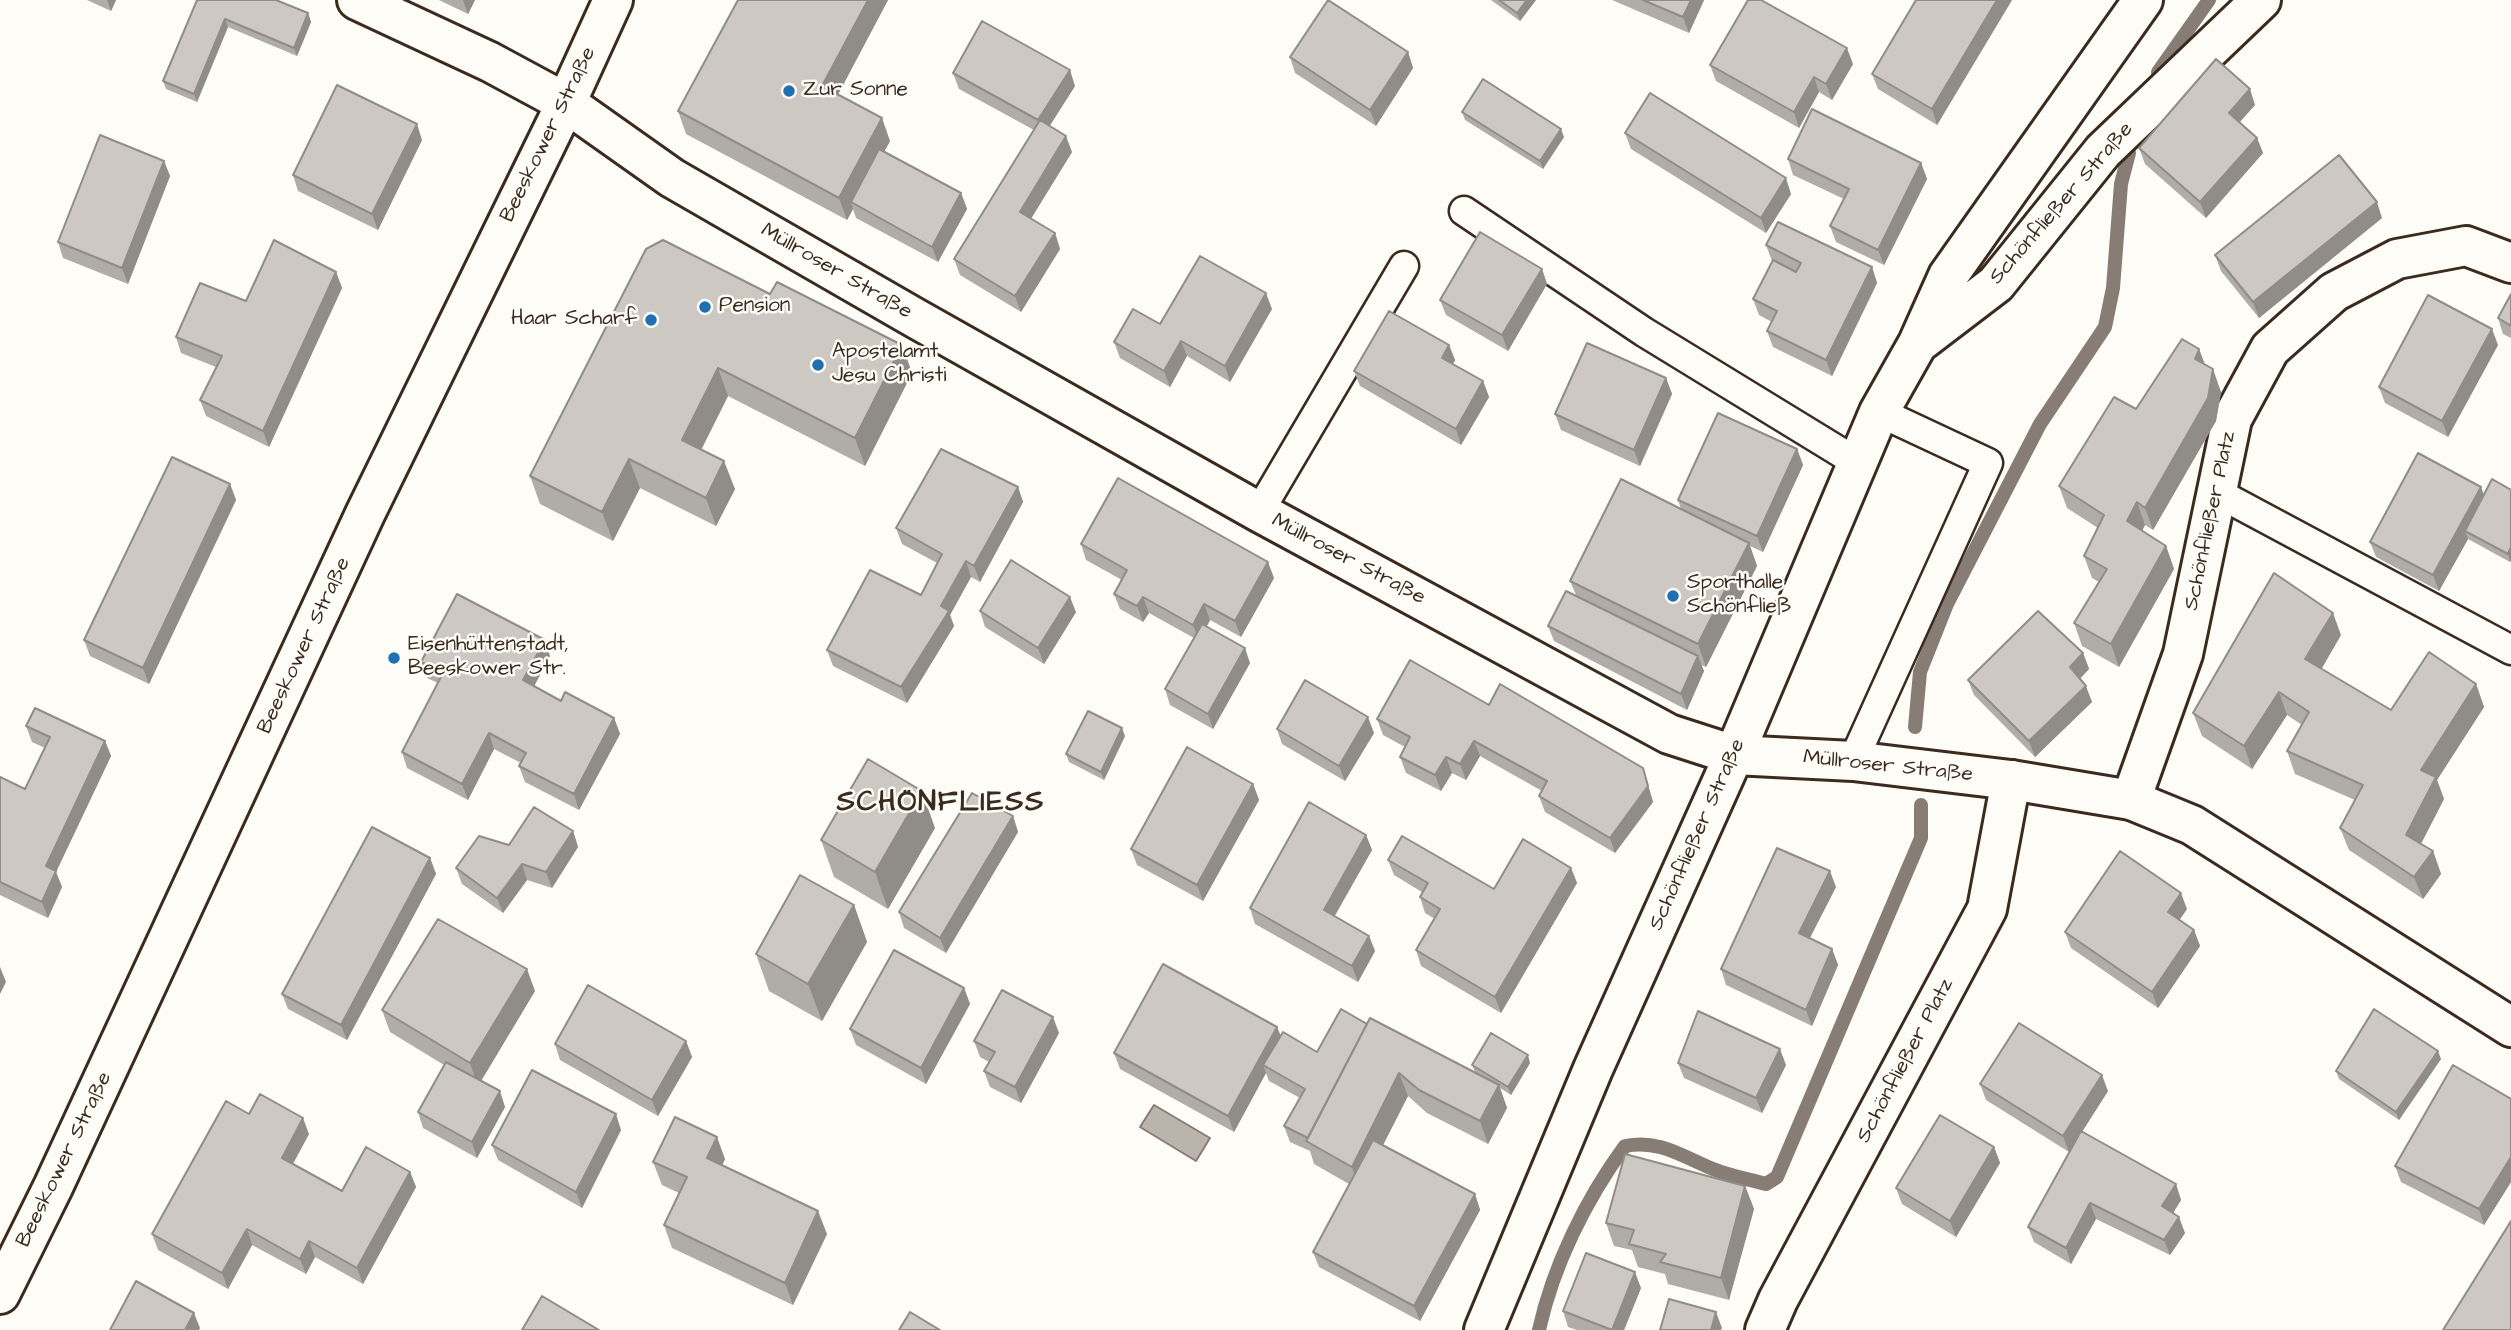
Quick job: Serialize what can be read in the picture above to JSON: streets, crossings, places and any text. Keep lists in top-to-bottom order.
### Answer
{
  "streets": {
    "main road": [
      "Beeskower Straße",
      "Schönfließer Straße",
      "Müllroser Straße",
      "Schönfließer Platz"
    ]
  },
  "crossings": [
    ["Beeskower Straße", "Müllroser Straße"],
    ["Schönfließer Straße", "Müllroser Straße"],
    ["Müllroser Straße", "Schönfließer Platz"]
  ],
  "districts": ["SCHÖNFLIESS"],
  "places": [
    "Zur Sonne",
    "Pension",
    "Haar Scharf",
    "Apostelamt Jesu Christi",
    "Sporthalle Schönfließ",
    "Eisenhüttenstadt, Beeskower Str."
  ]
}
